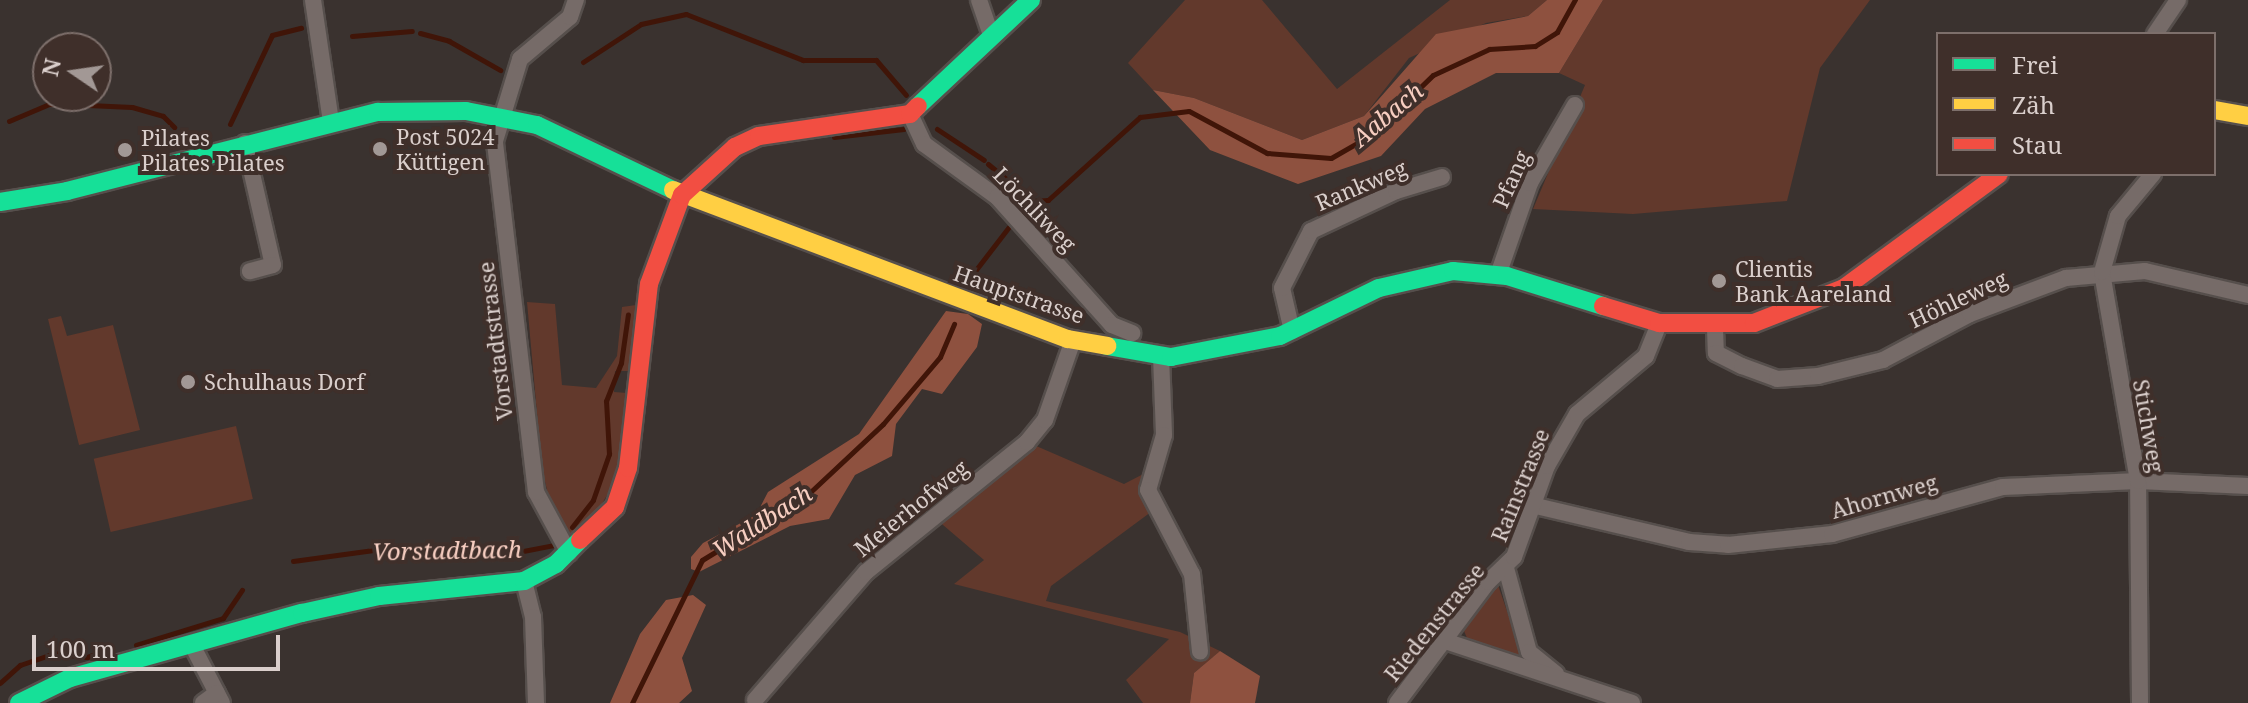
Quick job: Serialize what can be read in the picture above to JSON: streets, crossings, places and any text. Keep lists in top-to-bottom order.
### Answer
{
  "streets": {
    "street": [
      "Pfang",
      "Rankweg",
      "Löchliweg",
      "Hauptstrasse",
      "Höhleweg",
      "Vorstadtstrasse",
      "Stichweg",
      "Rainstrasse",
      "Ahornweg",
      "Meierhofweg",
      "Riedenstrasse"
    ]
  },
  "crossings": [
    ["Pfang", "Hauptstrasse"],
    ["Rankweg", "Hauptstrasse"],
    ["Hauptstrasse", "Höhleweg"],
    ["Hauptstrasse", "Vorstadtstrasse"],
    ["Hauptstrasse", "Rainstrasse"],
    ["Hauptstrasse", "Meierhofweg"],
    ["Höhleweg", "Stichweg"],
    ["Stichweg", "Ahornweg"],
    ["Rainstrasse", "Ahornweg"],
    ["Rainstrasse", "Riedenstrasse"]
  ],
  "water": ["Aabach", "Waldbach", "Vorstadtbach"],
  "places": [
    "Post 5024 Küttigen",
    "Pilates Pilates Pilates",
    "Clientis Bank Aareland",
    "Schulhaus Dorf"
  ],
  "legend": ["Frei", "Zäh", "Stau"],
  "scale_bar": "100 m",
  "north": "left"
}
